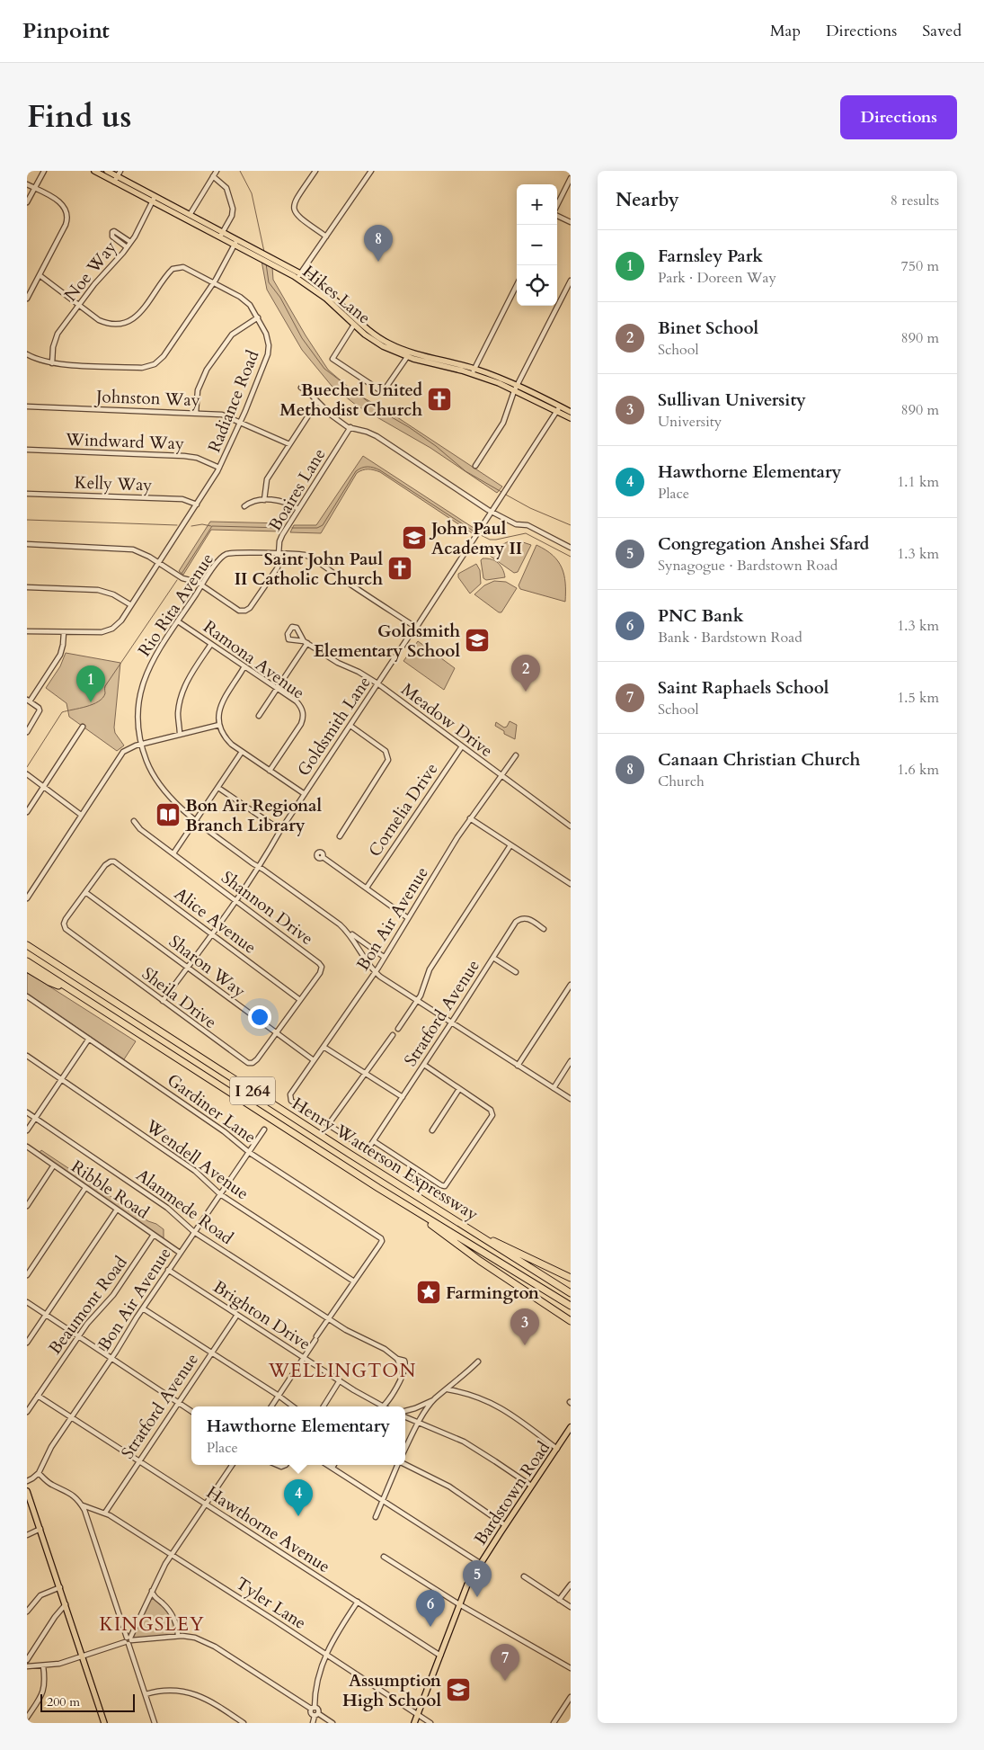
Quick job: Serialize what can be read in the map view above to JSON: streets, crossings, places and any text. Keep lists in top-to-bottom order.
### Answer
{
  "streets": {
    "highway": ["I 264", "Henry Watterson Expressway"],
    "main road": ["Hikes Lane", "Bardstown Road"],
    "street": [
      "Noe Way",
      "Johnston Way",
      "Radiance Road",
      "Windward Way",
      "Kelly Way",
      "Boaires Lane",
      "Rio Rita Avenue",
      "Ramona Avenue",
      "Meadow Drive",
      "Goldsmith Lane",
      "Cornelia Drive",
      "Shannon Drive",
      "Bon Air Avenue",
      "Alice Avenue",
      "Sharon Way",
      "Sheila Drive",
      "Stratford Avenue",
      "Gardiner Lane",
      "Wendell Avenue",
      "Ribble Road",
      "Alanmede Road",
      "Beaumont Road",
      "Brighton Drive",
      "Hawthorne Avenue",
      "Tyler Lane"
    ]
  },
  "crossings": [
    ["Noe Way", "Hikes Lane"],
    ["Noe Way", "Radiance Road"],
    ["Hikes Lane", "Goldsmith Lane"],
    ["Johnston Way", "Radiance Road"],
    ["Radiance Road", "Windward Way"],
    ["Radiance Road", "Kelly Way"],
    ["Boaires Lane", "Rio Rita Avenue"],
    ["Rio Rita Avenue", "Ramona Avenue"],
    ["Rio Rita Avenue", "Goldsmith Lane"],
    ["Meadow Drive", "Goldsmith Lane"],
    ["Meadow Drive", "Cornelia Drive"],
    ["Meadow Drive", "Bon Air Avenue"],
    ["Goldsmith Lane", "Shannon Drive"],
    ["Goldsmith Lane", "Alice Avenue"],
    ["Goldsmith Lane", "Sharon Way"],
    ["Goldsmith Lane", "Sheila Drive"],
    ["Shannon Drive", "Alice Avenue"],
    ["Shannon Drive", "Sharon Way"],
    ["Shannon Drive", "Sheila Drive"],
    ["Bon Air Avenue", "Sharon Way"],
    ["Bon Air Avenue", "Stratford Avenue"],
    ["Bon Air Avenue", "Gardiner Lane"],
    ["Bon Air Avenue", "Wendell Avenue"],
    ["Bon Air Avenue", "Ribble Road"],
    ["Bon Air Avenue", "Alanmede Road"],
    ["Bon Air Avenue", "Brighton Drive"],
    ["Bon Air Avenue", "Hawthorne Avenue"],
    ["Alice Avenue", "Sharon Way"],
    ["Alice Avenue", "Sheila Drive"],
    ["Sharon Way", "Sheila Drive"],
    ["Stratford Avenue", "Brighton Drive"],
    ["Stratford Avenue", "Hawthorne Avenue"],
    ["Stratford Avenue", "Tyler Lane"],
    ["Gardiner Lane", "Wendell Avenue"],
    ["Ribble Road", "Beaumont Road"],
    ["Beaumont Road", "Hawthorne Avenue"],
    ["Bardstown Road", "Hawthorne Avenue"],
    ["Bardstown Road", "Tyler Lane"]
  ],
  "districts": ["WELLINGTON", "KINGSLEY"],
  "places": {
    "church": ["Buechel United Methodist Church", "Saint John Paul II Catholic Church"],
    "school or university": ["John Paul Academy II", "Goldsmith Elementary School", "Assumption High School"],
    "library": ["Bon Air Regional Branch Library"],
    "place": ["Farmington"]
  },
  "scale_bar": "200 m",
  "page": {
    "header": "Pinpoint",
    "nav": ["Map", "Directions", "Saved"],
    "title": "Find us",
    "buttons": "Directions",
    "heading": ["Nearby", "8 results"],
    "map_buttons": ["+", "−"],
    "pins": [
      "8",
      "2",
      "1",
      "3",
      "4",
      "5",
      "6",
      "7"
    ],
    "list": [
      {
        "mark": "1",
        "name": "Farnsley Park",
        "note": "Park · Doreen Way",
        "value": "750 m"
      },
      {
        "mark": "2",
        "name": "Binet School",
        "note": "School",
        "value": "890 m"
      },
      {
        "mark": "3",
        "name": "Sullivan University",
        "note": "University",
        "value": "890 m"
      },
      {
        "mark": "4",
        "name": "Hawthorne Elementary",
        "note": "Place",
        "value": "1.1 km"
      },
      {
        "mark": "5",
        "name": "Congregation Anshei Sfard",
        "note": "Synagogue · Bardstown Road",
        "value": "1.3 km"
      },
      {
        "mark": "6",
        "name": "PNC Bank",
        "note": "Bank · Bardstown Road",
        "value": "1.3 km"
      },
      {
        "mark": "7",
        "name": "Saint Raphaels School",
        "note": "School",
        "value": "1.5 km"
      },
      {
        "mark": "8",
        "name": "Canaan Christian Church",
        "note": "Church",
        "value": "1.6 km"
      }
    ],
    "popup": ["Hawthorne Elementary", "Place"],
    "scale": "200 m"
  }
}
